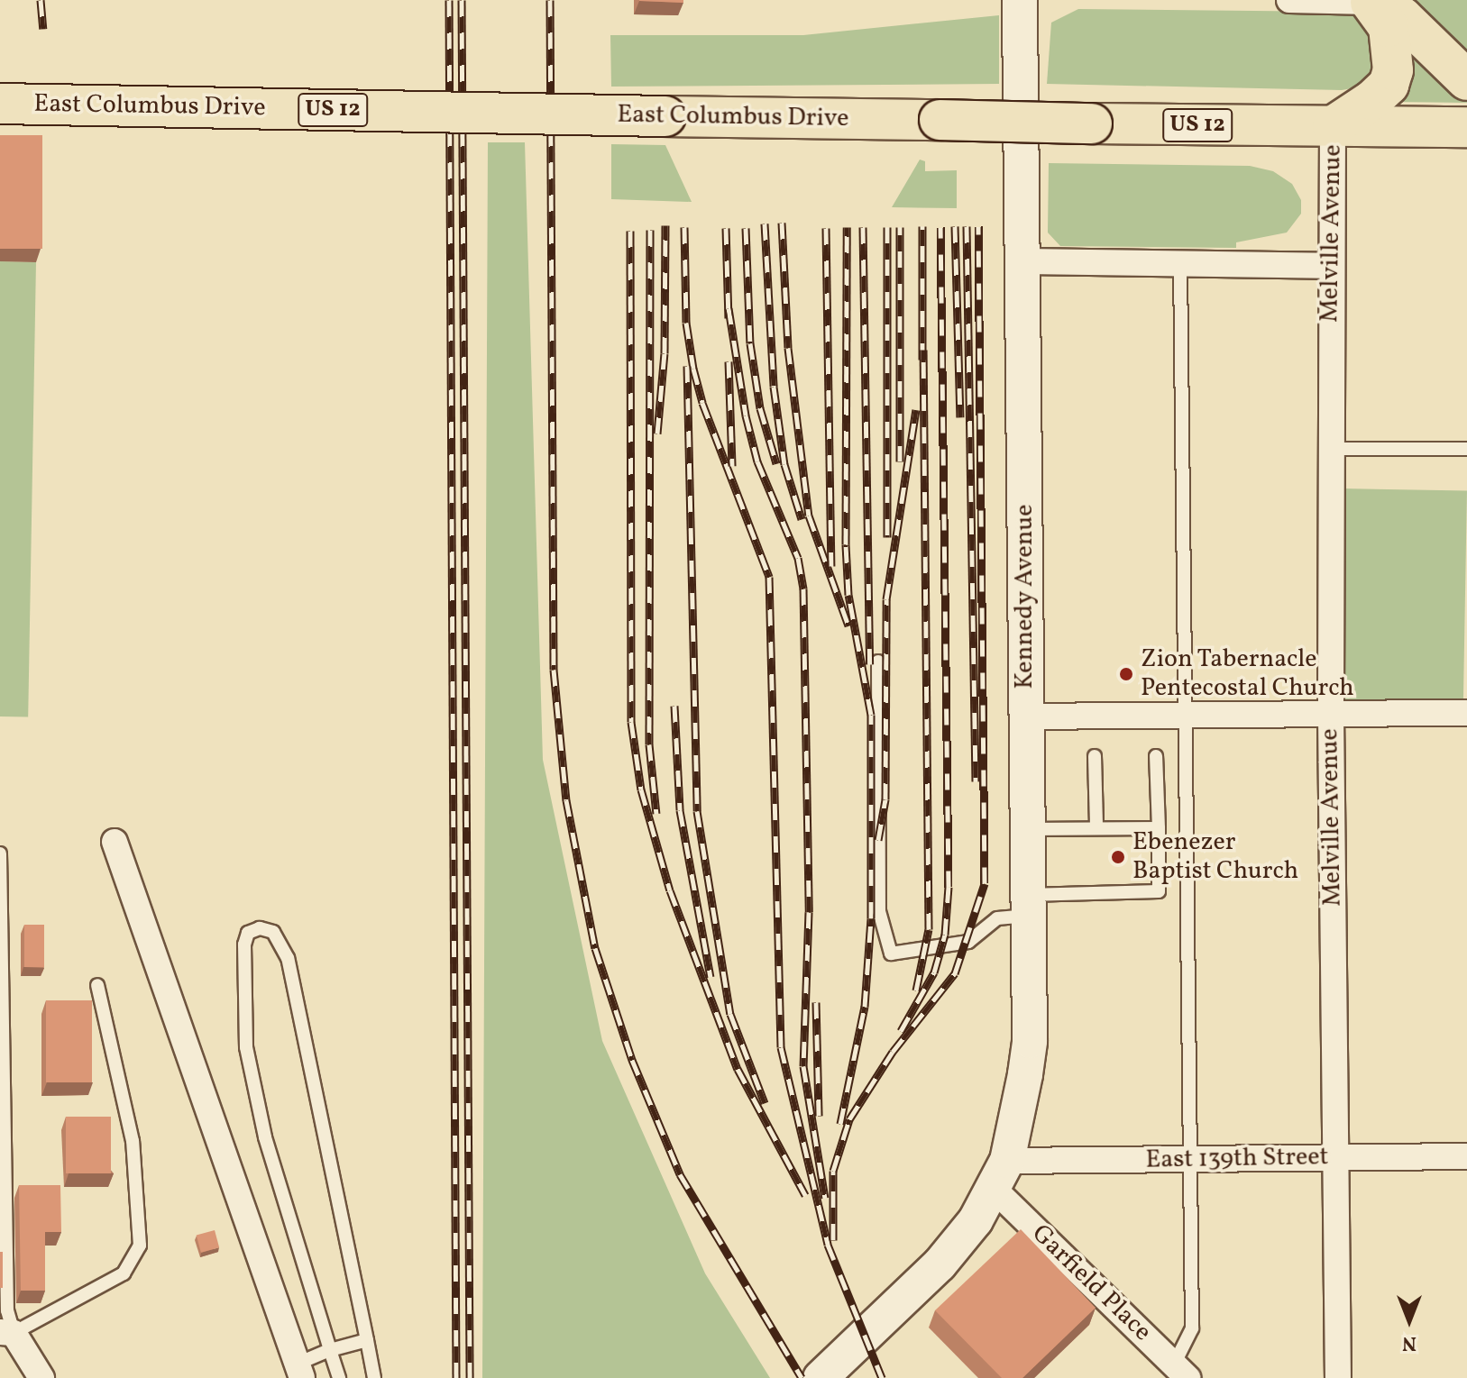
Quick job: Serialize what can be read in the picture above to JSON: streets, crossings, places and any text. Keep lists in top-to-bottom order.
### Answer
{
  "streets": {
    "main road": ["East Columbus Drive", "US 12", "Kennedy Avenue"],
    "street": ["Melville Avenue", "East 139th Street", "Garfield Place"]
  },
  "crossings": [
    ["East Columbus Drive", "Melville Avenue"],
    ["Melville Avenue", "East 139th Street"],
    ["Kennedy Avenue", "East 139th Street"],
    ["Kennedy Avenue", "Garfield Place"],
    ["East 139th Street", "Garfield Place"]
  ],
  "places": ["Zion Tabernacle Pentecostal Church", "Ebenezer Baptist Church"],
  "north": "bottom"
}
